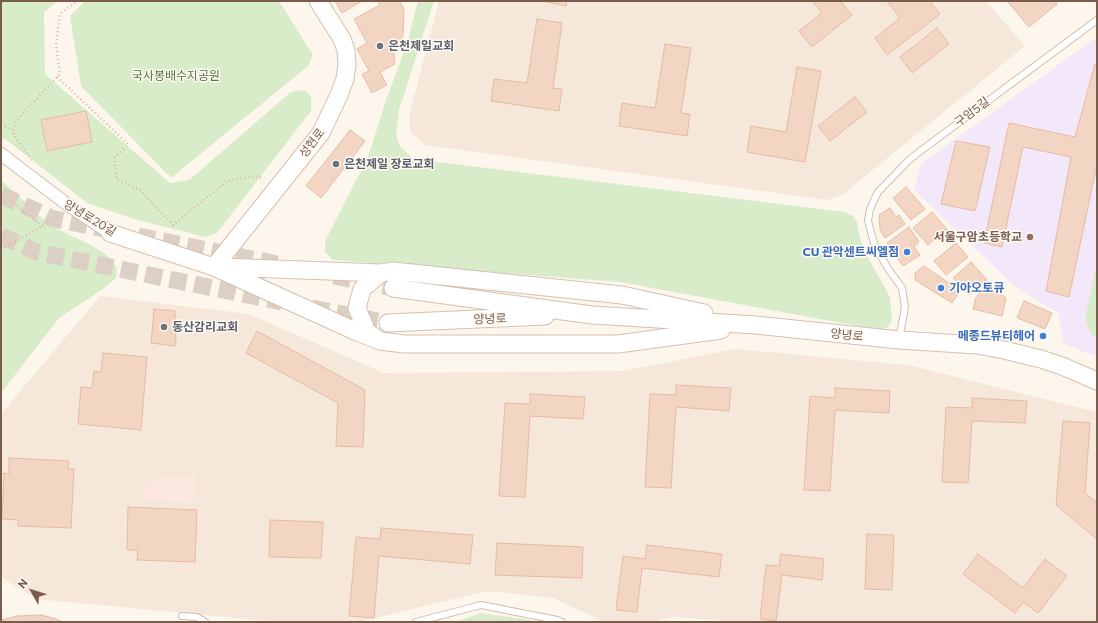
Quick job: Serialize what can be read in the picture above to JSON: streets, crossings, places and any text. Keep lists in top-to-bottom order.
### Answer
{
  "streets": {
    "main road": ["성현로", "양녕로20길", "양녕로"],
    "lane": ["구암5길"]
  },
  "crossings": [
    ["구암5길", "양녕로"],
    ["성현로", "양녕로20길"]
  ],
  "parks": ["국사봉배수지공원"],
  "places": [
    "은천제일교회",
    "은천제일 장로교회",
    "서울구암초등학교",
    "CU 관악센트씨엘점",
    "기아오토큐",
    "동산감리교회",
    "메종드뷰티헤어"
  ],
  "north": "top left"
}
